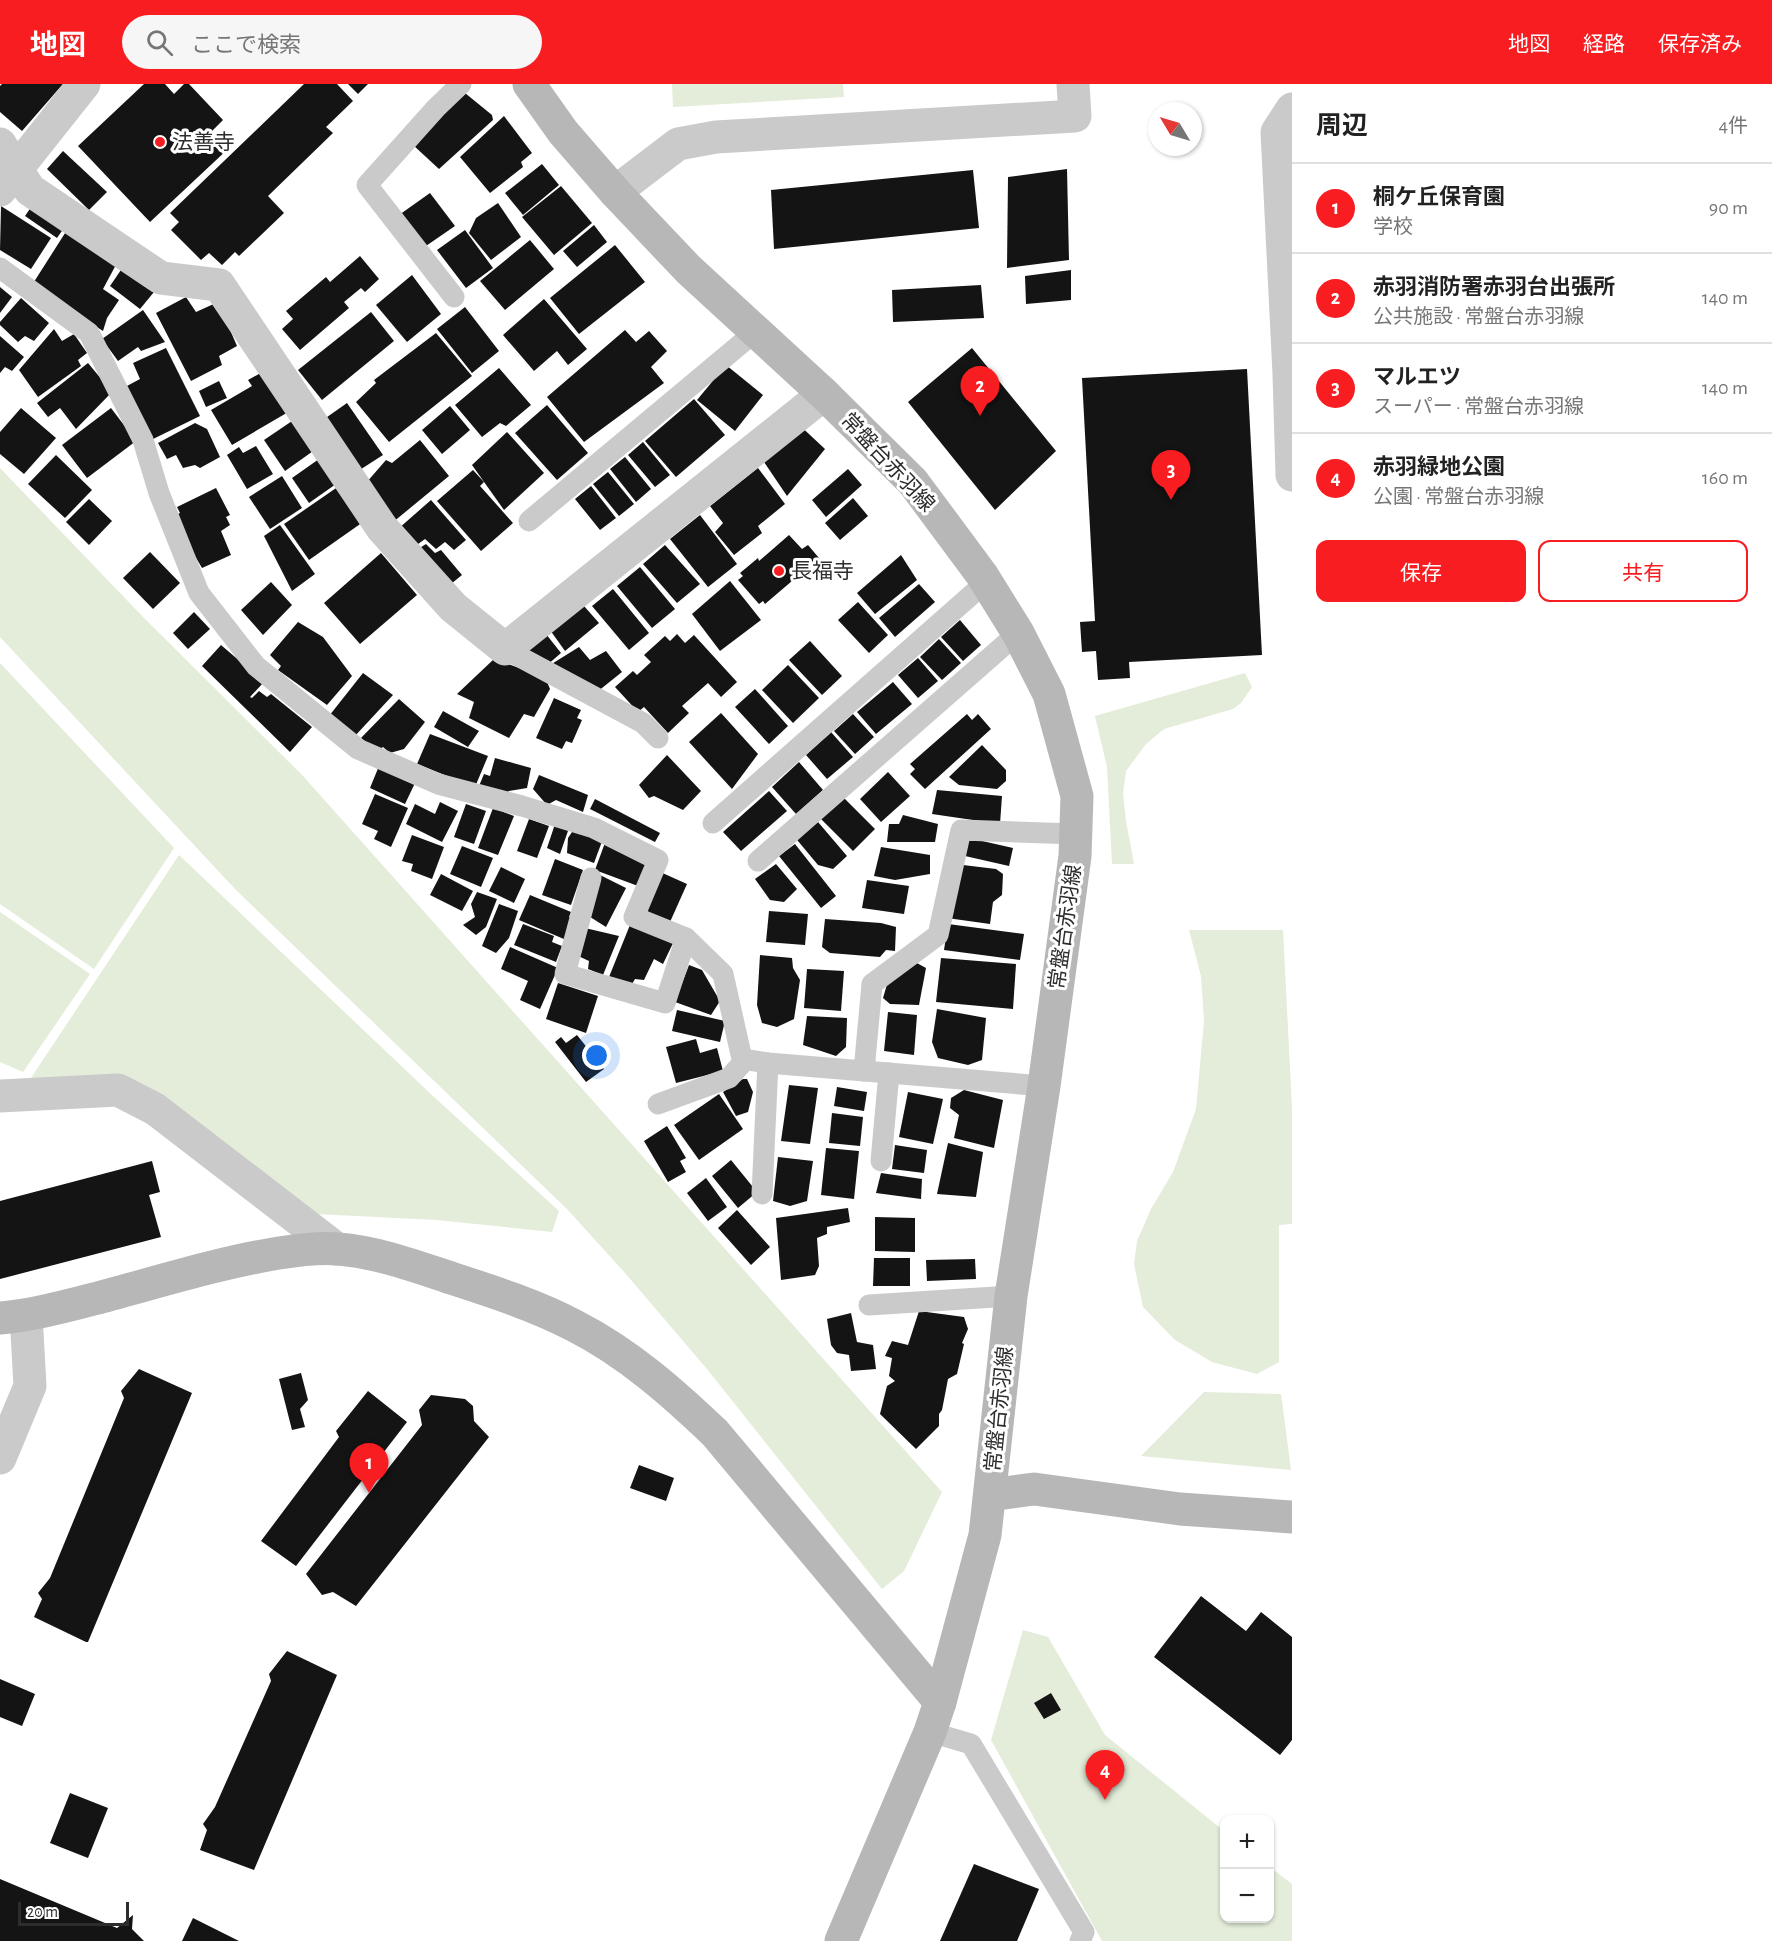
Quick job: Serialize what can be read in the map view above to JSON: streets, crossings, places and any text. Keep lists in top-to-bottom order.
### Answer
{
  "streets": {
    "main road": ["常盤台赤羽線"]
  },
  "places": ["法善寺", "長福寺"],
  "scale_bar": "20 m",
  "north": "top left",
  "page": {
    "header": "地図",
    "search": "ここで検索",
    "nav": ["地図", "経路", "保存済み"],
    "heading": ["周辺", "4件"],
    "list": [
      {
        "mark": "1",
        "name": "桐ケ丘保育園",
        "note": "学校",
        "value": "90 m"
      },
      {
        "mark": "2",
        "name": "赤羽消防署赤羽台出張所",
        "note": "公共施設 · 常盤台赤羽線",
        "value": "140 m"
      },
      {
        "mark": "3",
        "name": "マルエツ",
        "note": "スーパー · 常盤台赤羽線",
        "value": "140 m"
      },
      {
        "mark": "4",
        "name": "赤羽緑地公園",
        "note": "公園 · 常盤台赤羽線",
        "value": "160 m"
      }
    ],
    "pins": [
      "2",
      "3",
      "1",
      "4"
    ],
    "buttons": ["保存", "共有"],
    "map_buttons": ["+", "−"],
    "scale": "20 m"
  }
}
